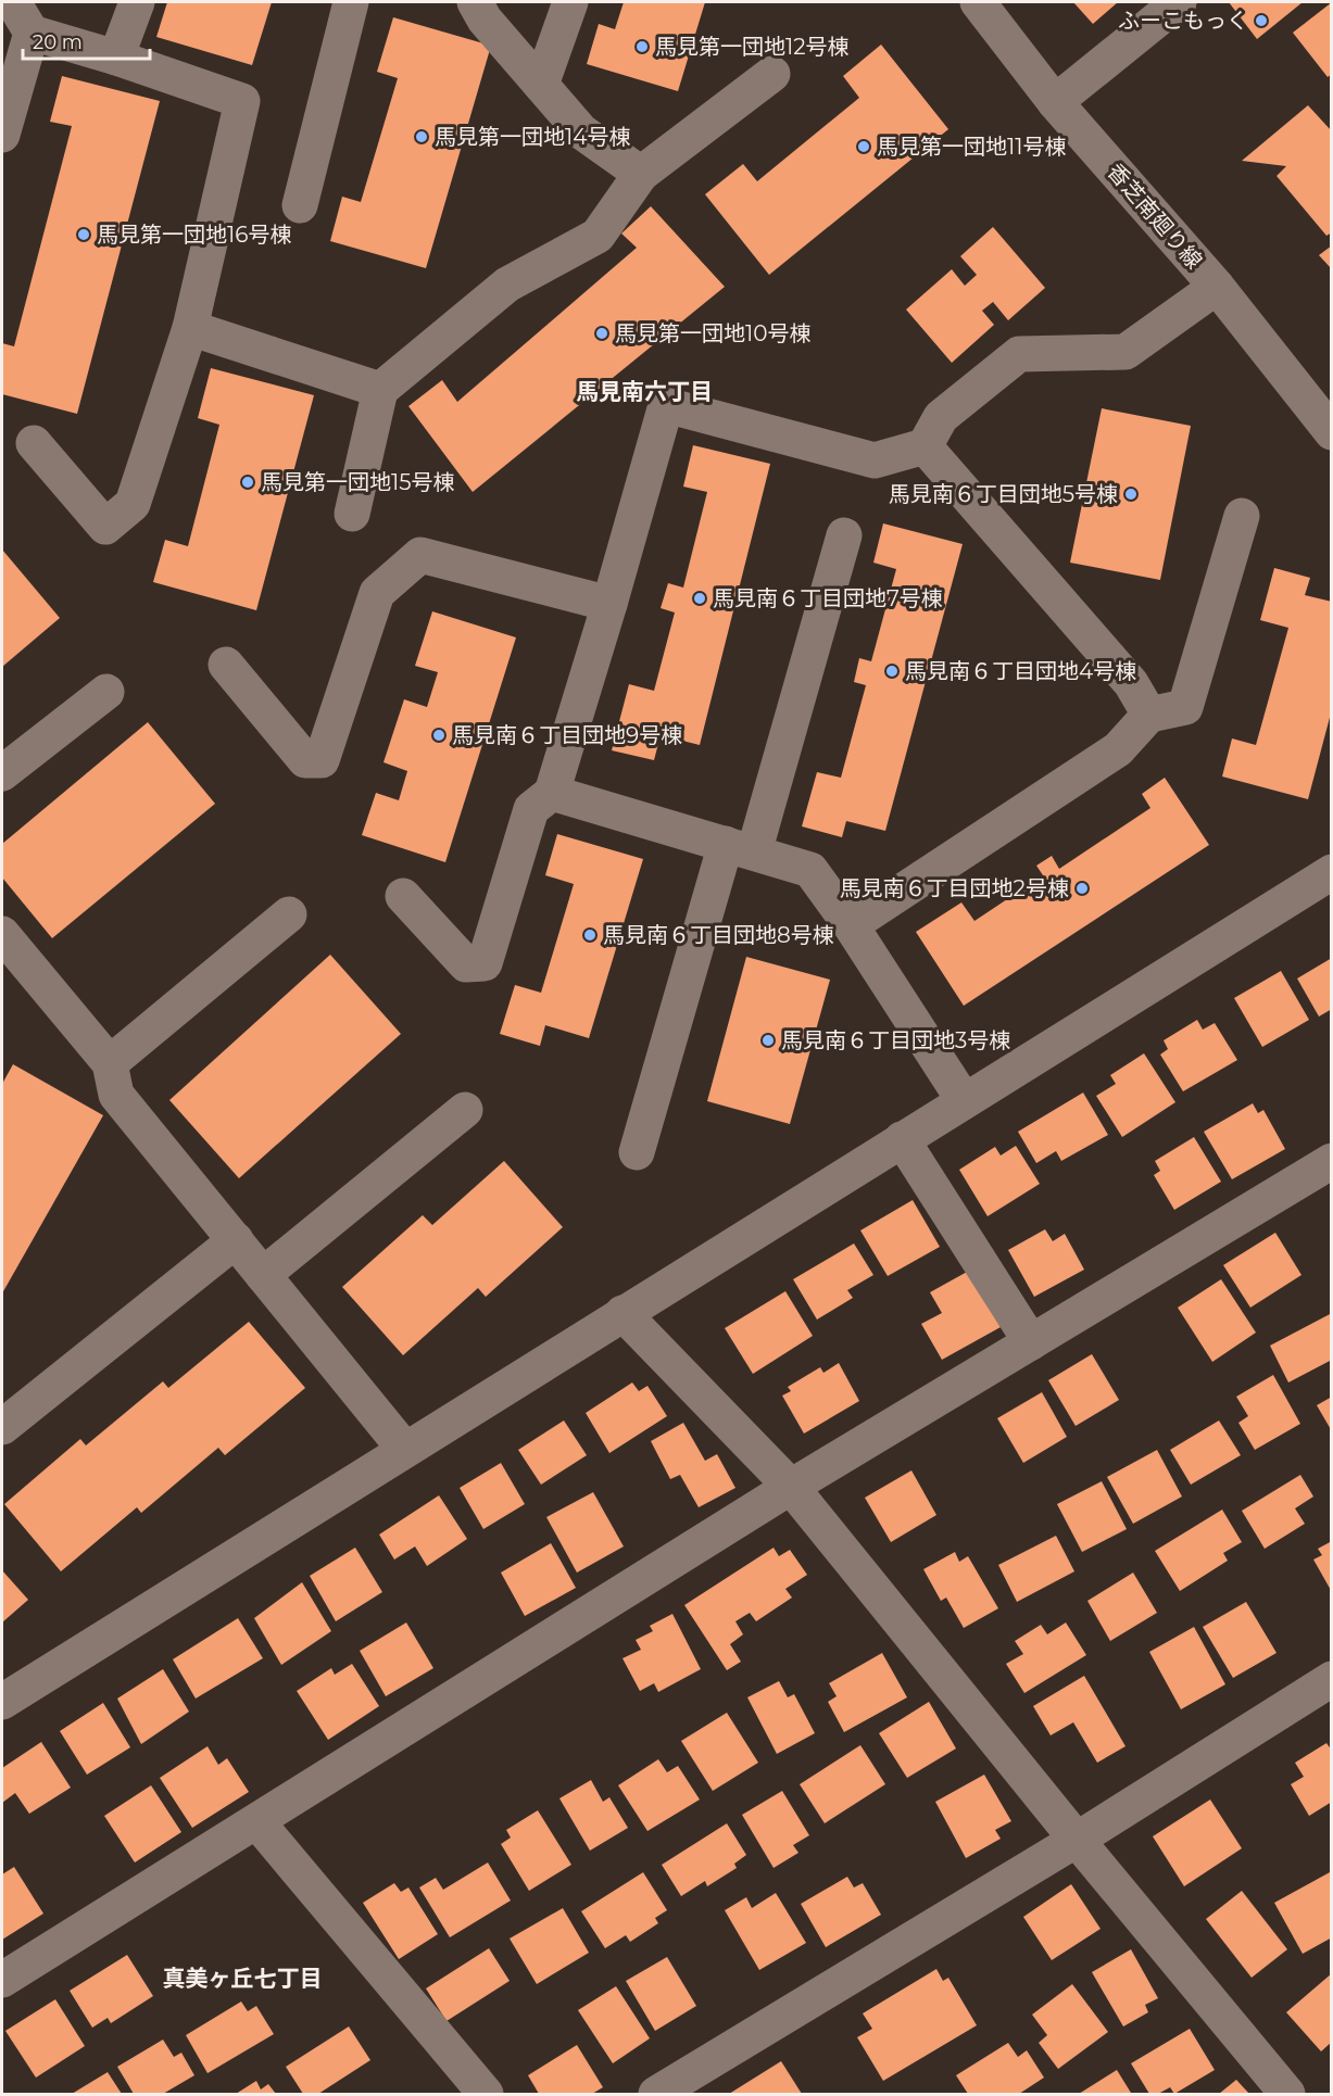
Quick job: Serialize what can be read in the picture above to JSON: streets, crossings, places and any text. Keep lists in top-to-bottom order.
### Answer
{
  "streets": {
    "street": ["香芝南廻り線"]
  },
  "districts": ["馬見南六丁目", "真美ヶ丘七丁目"],
  "places": [
    "ふーこもっく",
    "馬見第一団地12号棟",
    "馬見第一団地14号棟",
    "馬見第一団地11号棟",
    "馬見第一団地16号棟",
    "馬見第一団地10号棟",
    "馬見第一団地15号棟",
    "馬見南６丁目団地5号棟",
    "馬見南６丁目団地7号棟",
    "馬見南６丁目団地4号棟",
    "馬見南６丁目団地9号棟",
    "馬見南６丁目団地2号棟",
    "馬見南６丁目団地8号棟",
    "馬見南６丁目団地3号棟"
  ],
  "scale_bar": "20 m"
}
